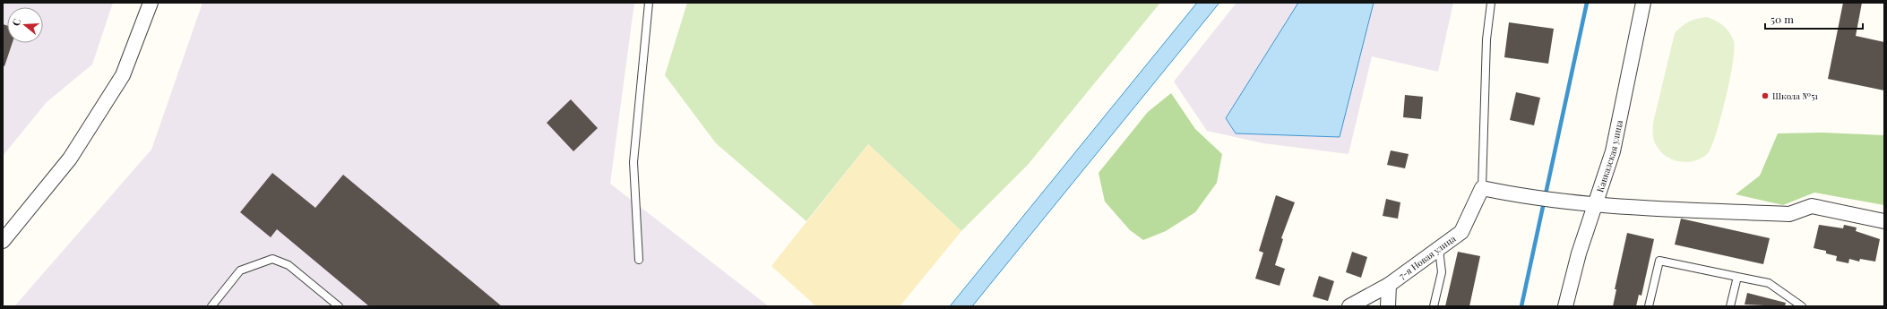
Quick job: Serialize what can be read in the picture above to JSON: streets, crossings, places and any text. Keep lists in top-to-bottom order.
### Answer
{
  "streets": {
    "street": ["Кавказская улица", "7-я Новая улица"]
  },
  "places": ["Школа №51"],
  "scale_bar": "50 m",
  "north": "left"
}
